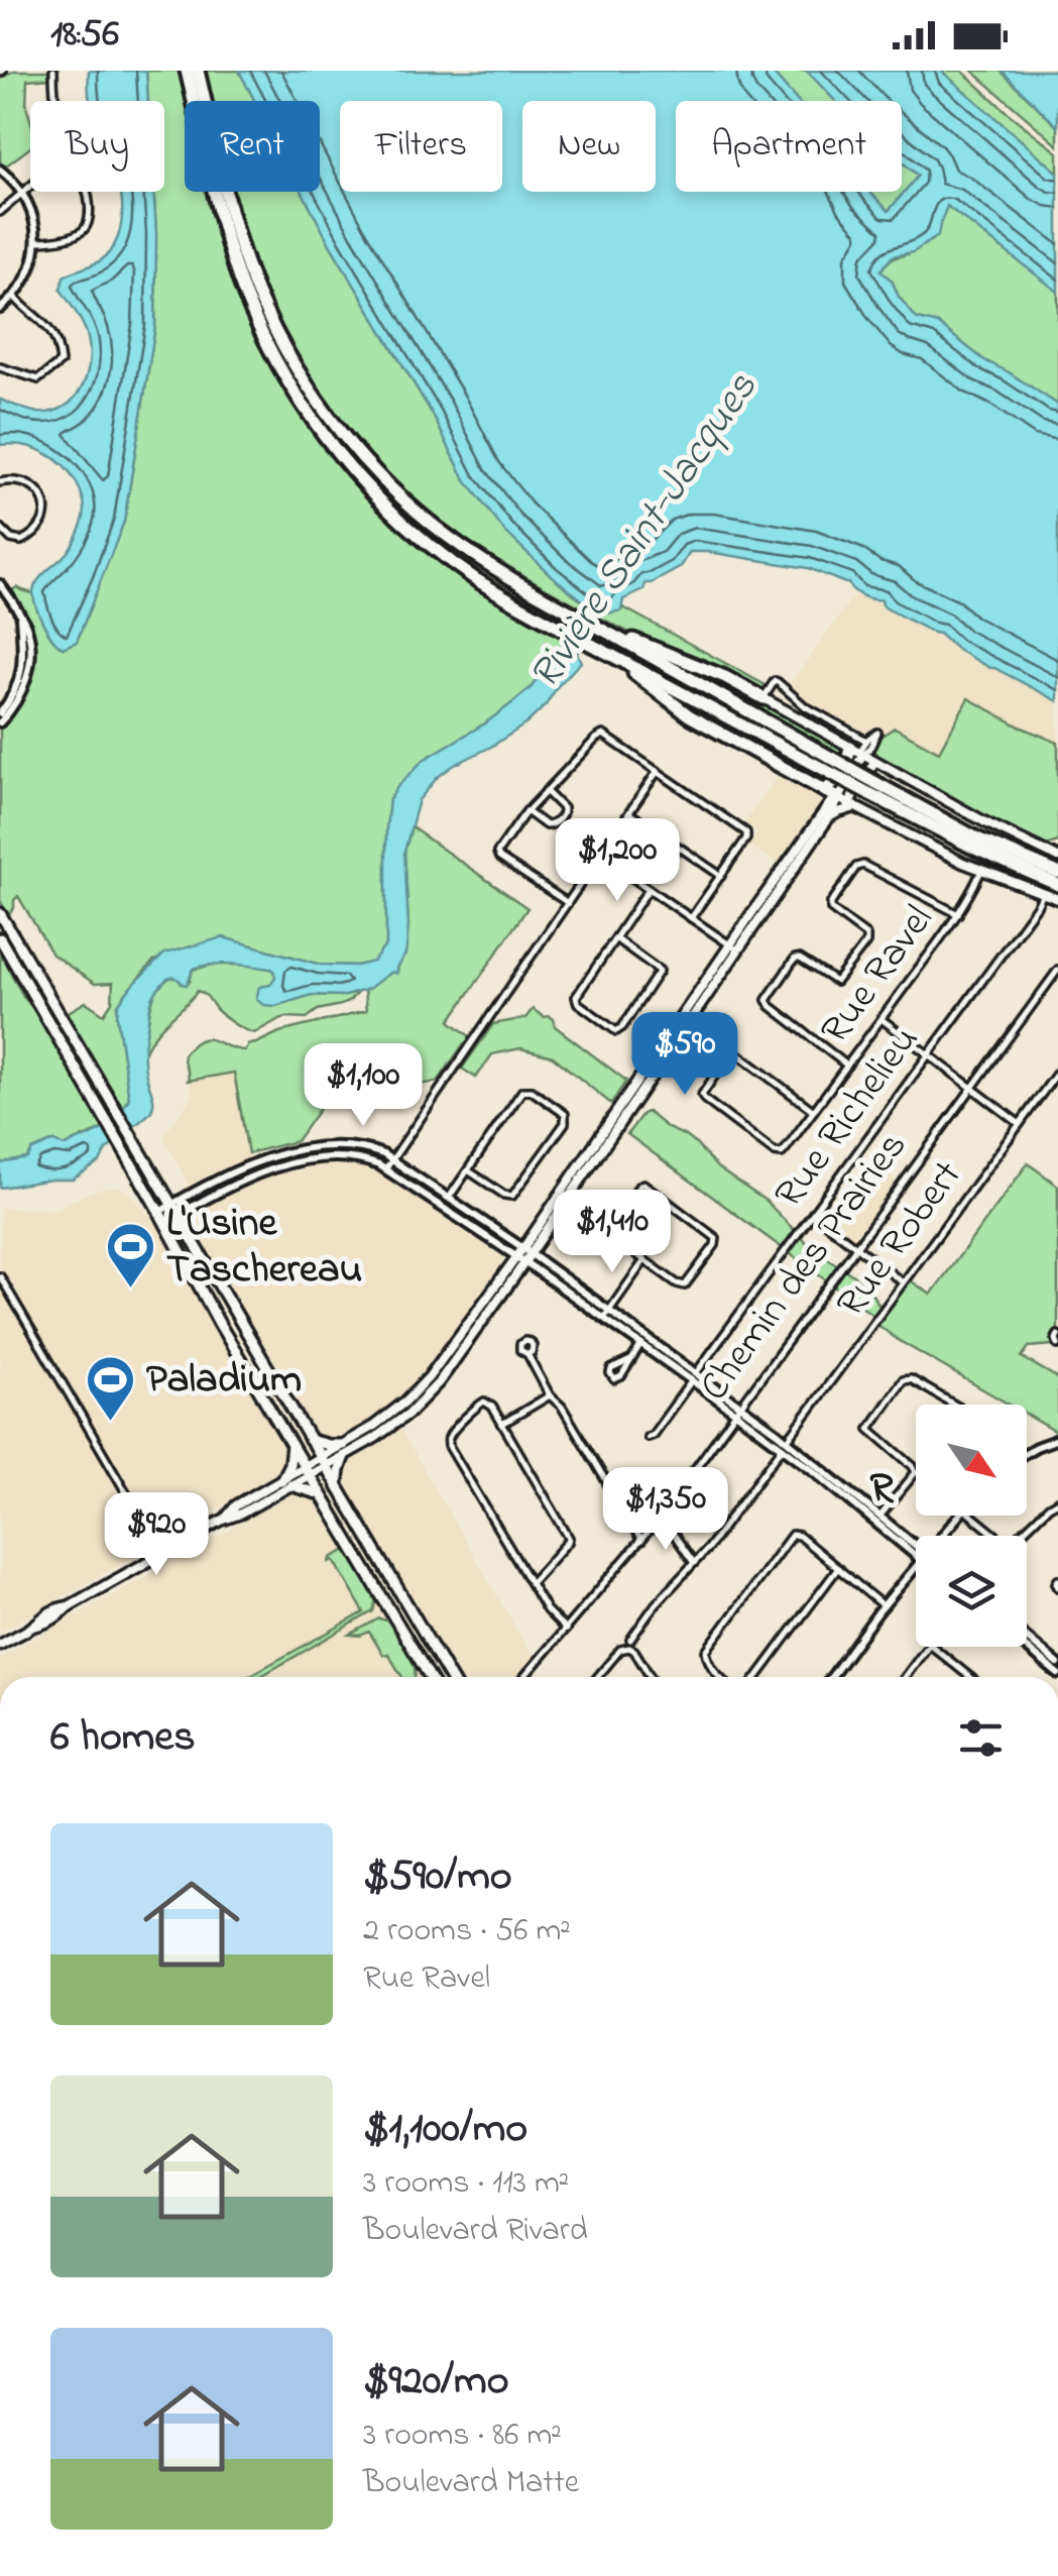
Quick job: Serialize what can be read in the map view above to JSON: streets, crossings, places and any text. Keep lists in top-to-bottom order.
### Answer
{
  "streets": {
    "street": [
      "Rue Ravel",
      "Rue Richelieu",
      "Rue Robert",
      "Chemin des Prairies"
    ]
  },
  "districts": ["R"],
  "water": ["Rivière Saint-Jacques"],
  "places": {
    "sports": ["L'Usine Taschereau", "Paladium"]
  },
  "north": "bottom right",
  "page": {
    "status": "18:56",
    "chip": [
      "Buy",
      "Rent",
      "Filters",
      "New",
      "Apartment"
    ],
    "price": [
      "$1,200",
      "$590",
      "$1,100",
      "$1,410",
      "$1,350",
      "$920"
    ],
    "heading": "6 homes",
    "list": [
      {
        "name": "$590/mo",
        "note": "2 rooms · 56 m² · Rue Ravel"
      },
      {
        "name": "$1,100/mo",
        "note": "3 rooms · 113 m² · Boulevard Rivard"
      },
      {
        "name": "$920/mo",
        "note": "3 rooms · 86 m² · Boulevard Matte"
      }
    ]
  }
}
